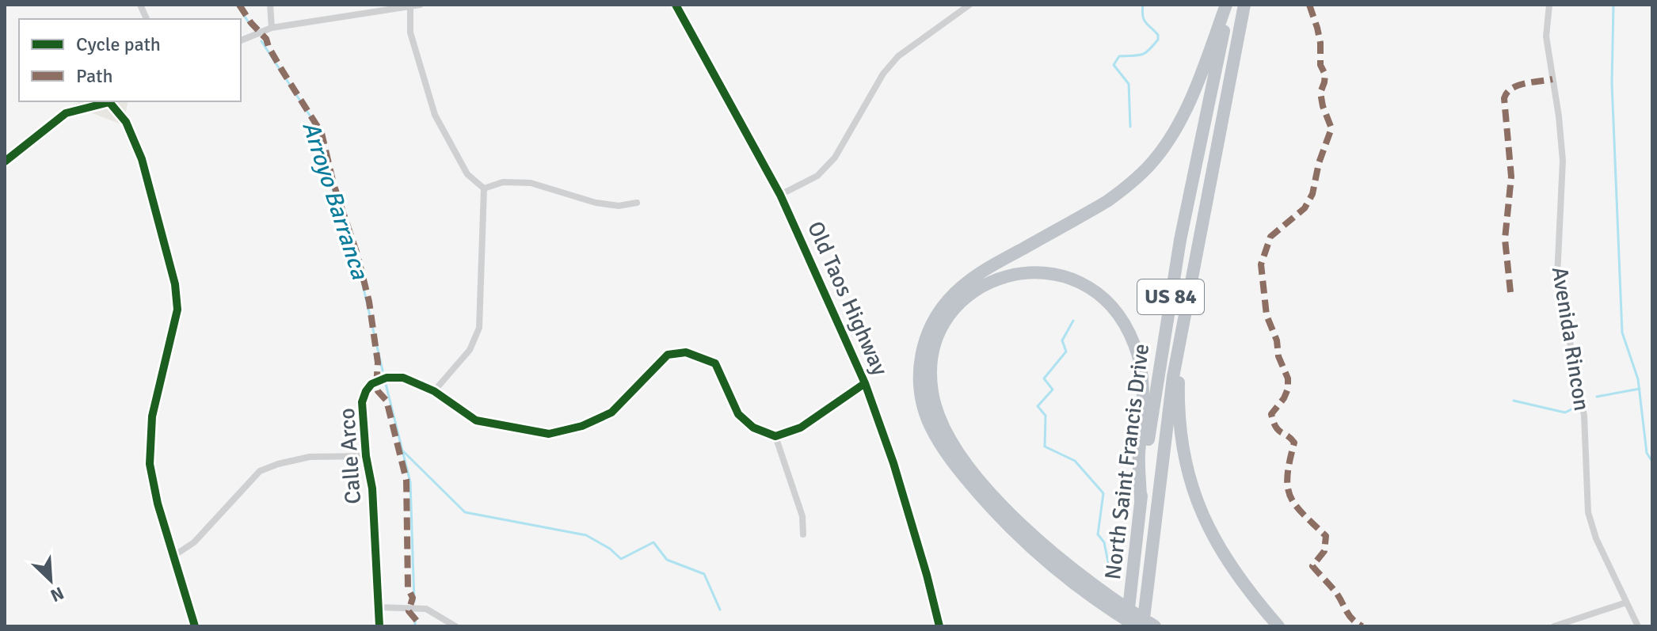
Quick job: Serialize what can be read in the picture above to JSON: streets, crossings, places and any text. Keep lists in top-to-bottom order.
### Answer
{
  "streets": {
    "highway": ["US 84", "North Saint Francis Drive"],
    "street": ["Old Taos Highway", "Avenida Rincon", "Calle Arco"]
  },
  "water": ["Arroyo Barranca"],
  "legend": ["Cycle path", "Path"],
  "north": "bottom right"
}
